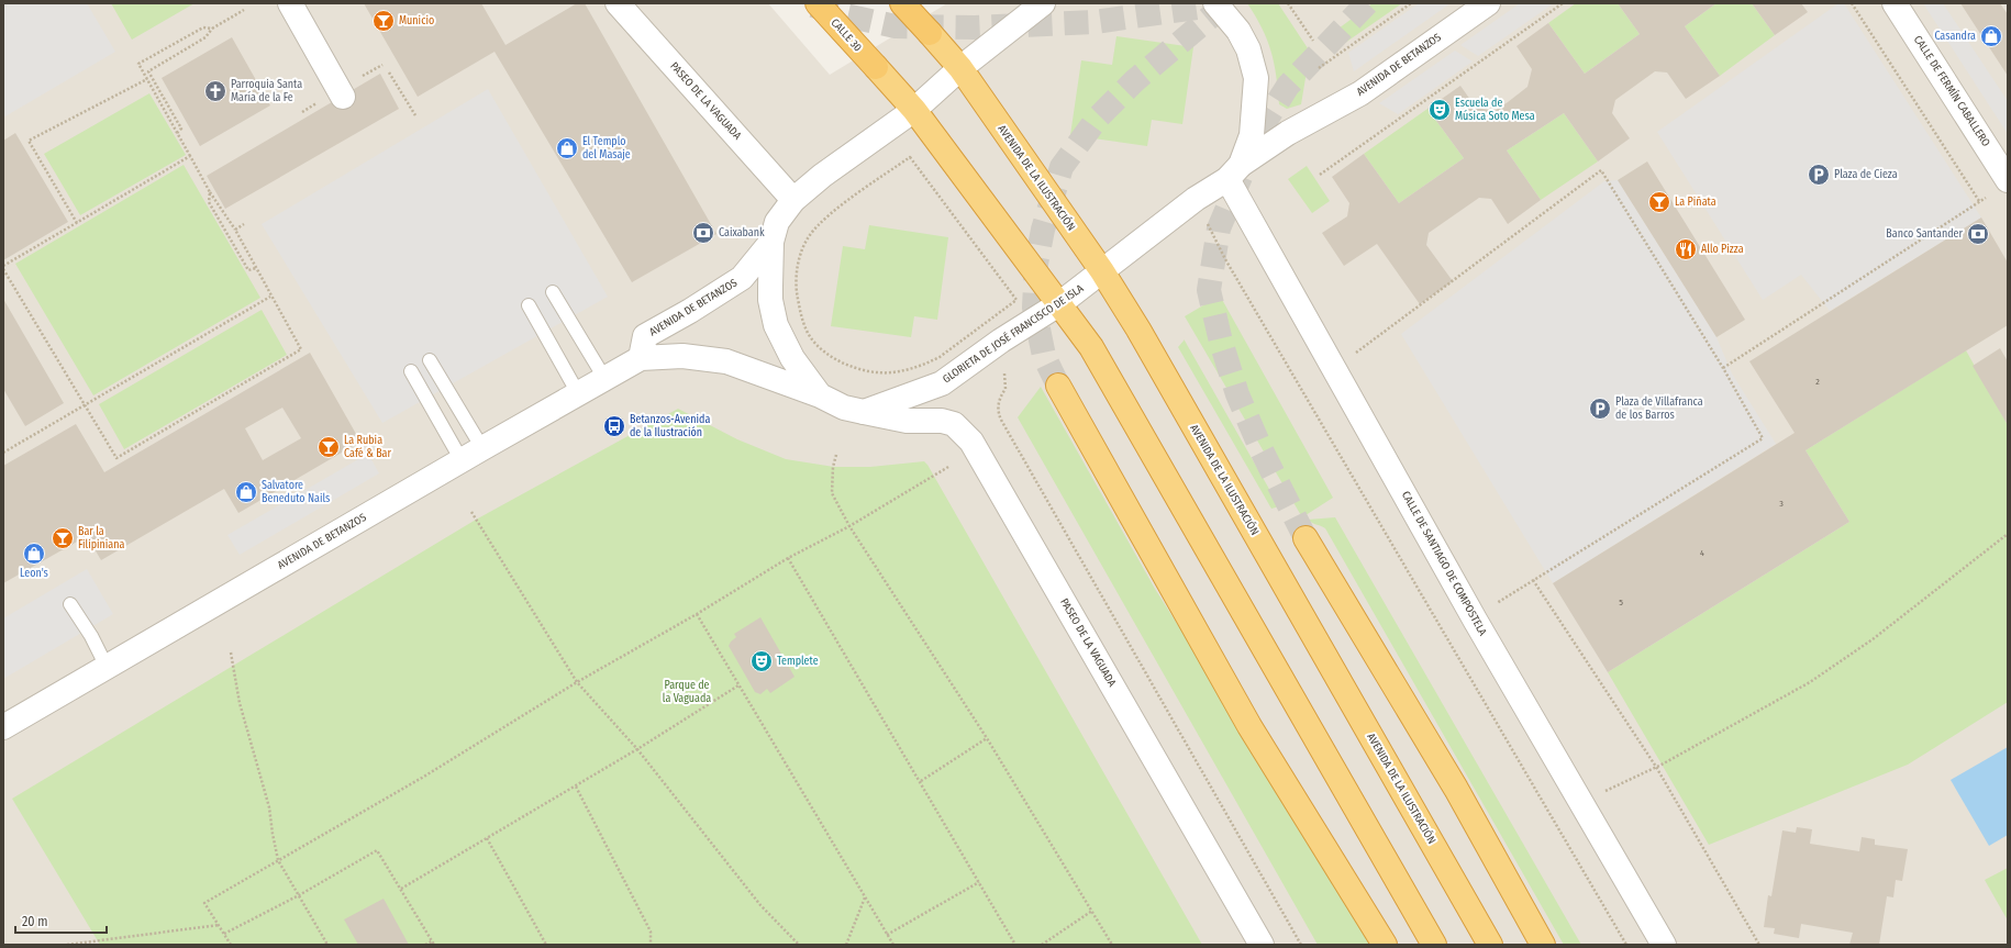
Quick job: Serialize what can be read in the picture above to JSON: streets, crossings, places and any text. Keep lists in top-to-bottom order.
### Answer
{
  "streets": {
    "highway": ["CALLE 30", "AVENIDA DE LA ILUSTRACIÓN"],
    "street": [
      "AVENIDA DE BETANZOS",
      "CALLE DE FERMÍN CABALLERO",
      "PASEO DE LA VAGUADA",
      "GLORIETA DE JOSÉ FRANCISCO DE ISLA",
      "CALLE DE SANTIAGO DE COMPOSTELA"
    ]
  },
  "crossings": [
    ["AVENIDA DE BETANZOS", "GLORIETA DE JOSÉ FRANCISCO DE ISLA"],
    ["AVENIDA DE BETANZOS", "CALLE DE SANTIAGO DE COMPOSTELA"],
    ["PASEO DE LA VAGUADA", "GLORIETA DE JOSÉ FRANCISCO DE ISLA"],
    ["AVENIDA DE LA ILUSTRACIÓN", "GLORIETA DE JOSÉ FRANCISCO DE ISLA"],
    ["GLORIETA DE JOSÉ FRANCISCO DE ISLA", "CALLE DE SANTIAGO DE COMPOSTELA"]
  ],
  "parks": ["Parque de la Vaguada"],
  "places": {
    "bar": [
      "Municio",
      "La Piñata",
      "La Rubia Café & Bar",
      "Bar la Filipiniana"
    ],
    "shop": [
      "Casandra",
      "El Templo del Masaje",
      "Salvatore Beneduto Nails",
      "Leon's"
    ],
    "church": ["Parroquia Santa María de la Fe"],
    "theatre": ["Escuela de Música Soto Mesa", "Templete"],
    "parking": ["Plaza de Cieza", "Plaza de Villafranca de los Barros"],
    "bank": ["Caixabank", "Banco Santander"],
    "restaurant": ["Allo Pizza"],
    "bus stop": ["Betanzos-Avenida de la Ilustración"]
  },
  "house_numbers": [
    "2",
    "3",
    "4",
    "5"
  ],
  "scale_bar": "20 m"
}
